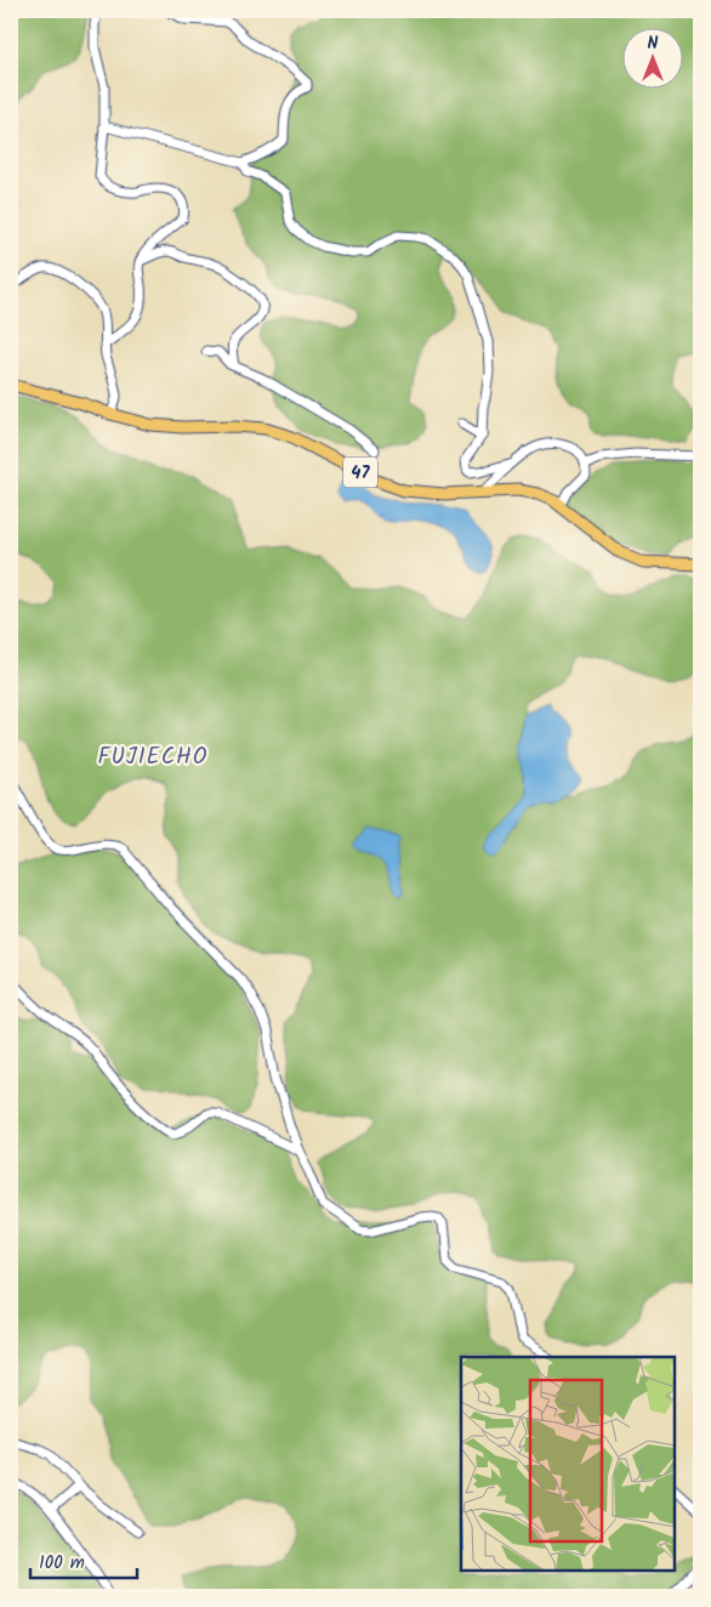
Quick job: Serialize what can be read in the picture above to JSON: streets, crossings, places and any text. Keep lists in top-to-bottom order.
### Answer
{
  "streets": {
    "main road": ["47"]
  },
  "districts": ["FUJIECHO"],
  "scale_bar": "100 m",
  "north": "top"
}
